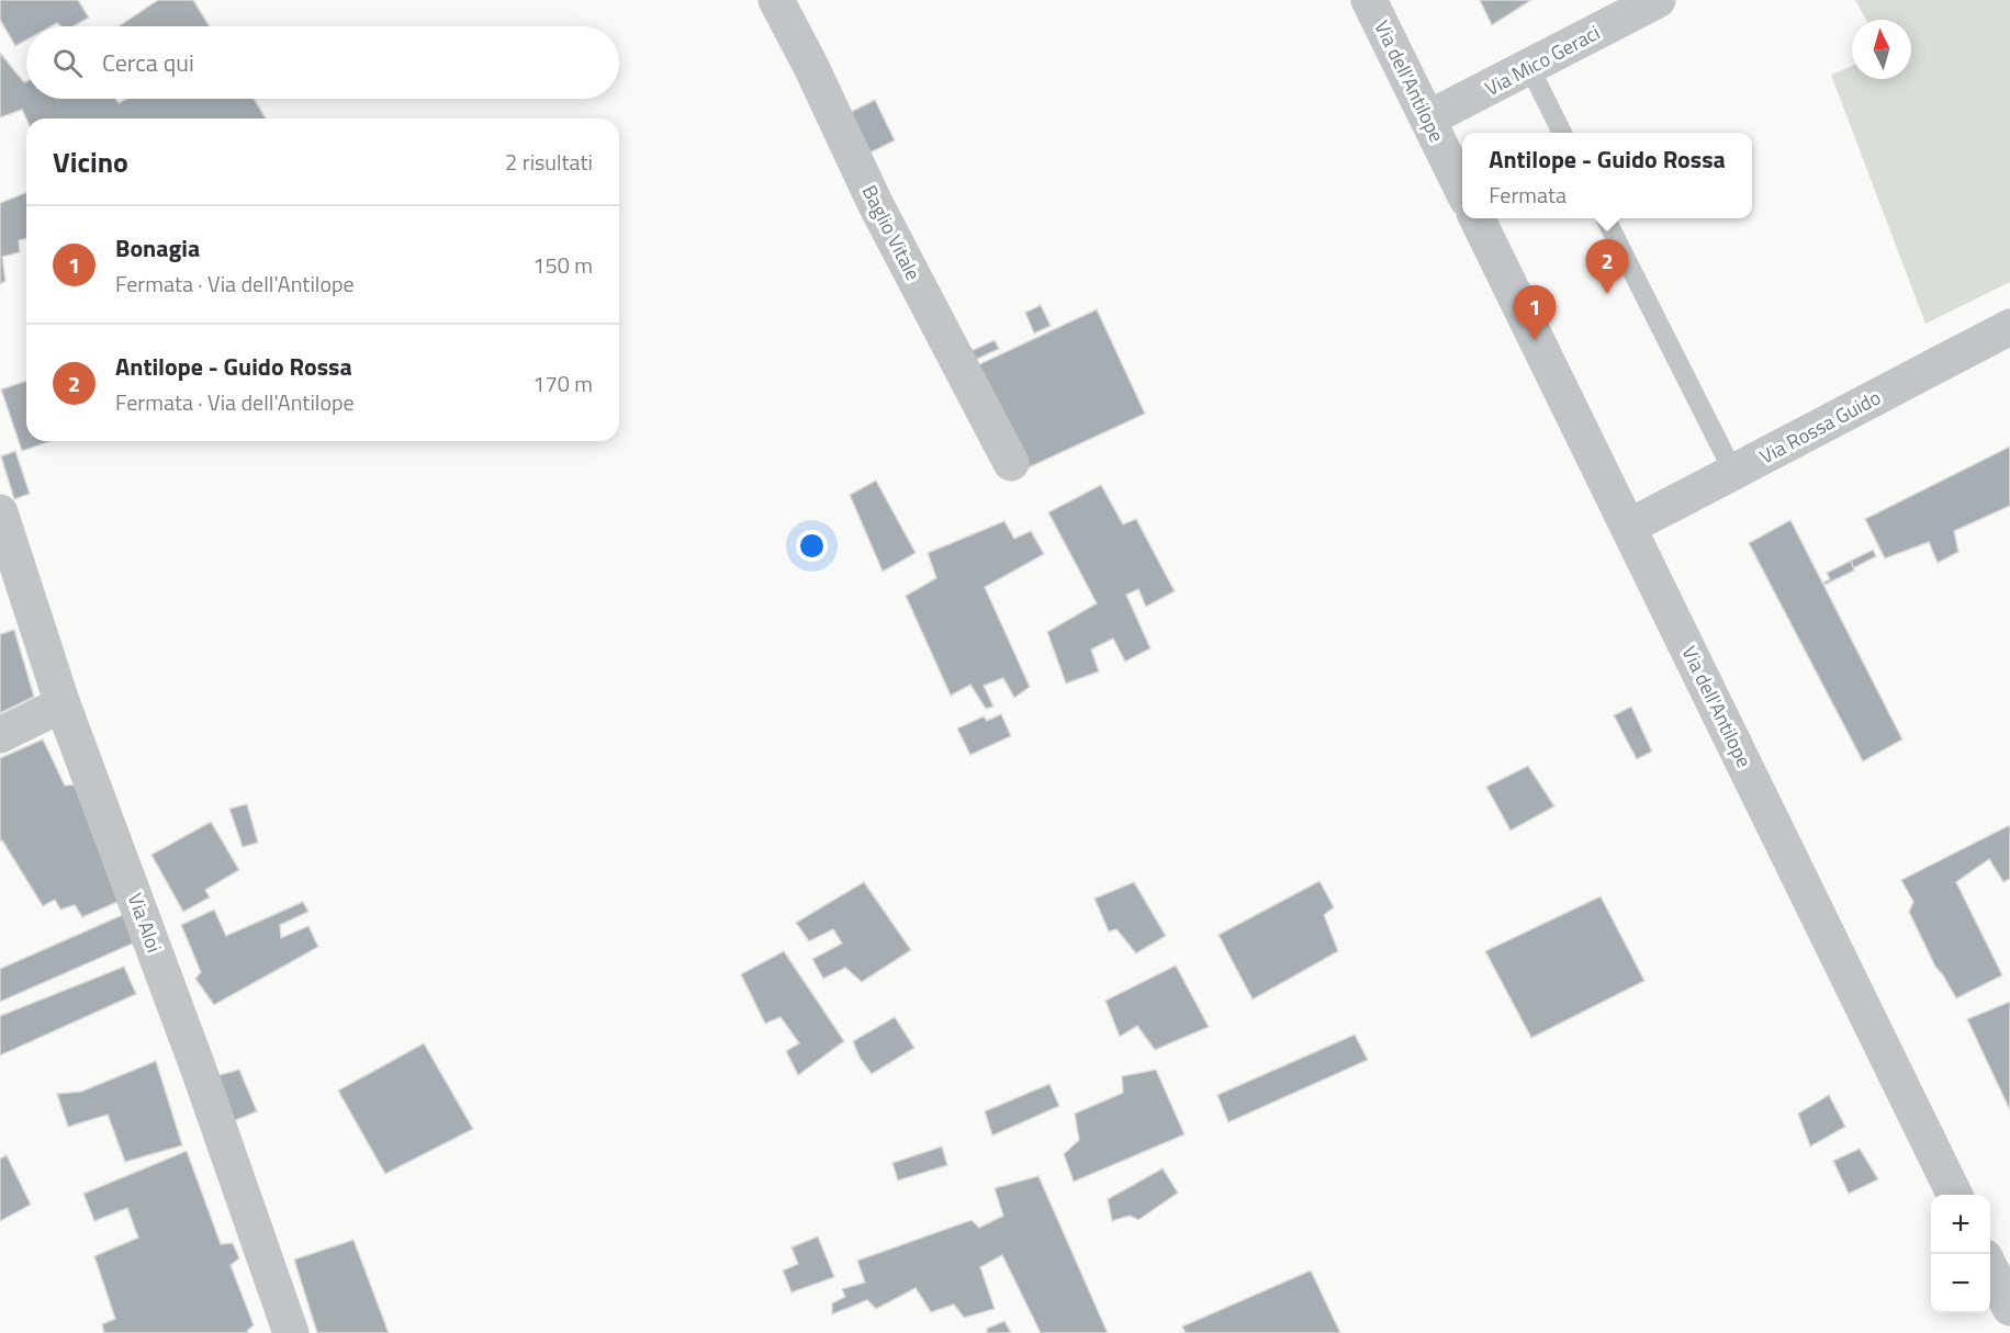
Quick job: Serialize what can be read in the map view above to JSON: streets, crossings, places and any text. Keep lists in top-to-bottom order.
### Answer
{
  "streets": {
    "street": [
      "Via Mico Geraci",
      "Via dell'Antilope",
      "Baglio Vitale",
      "Via Rossa Guido",
      "Via Aloi"
    ]
  },
  "crossings": [
    ["Via Mico Geraci", "Via dell'Antilope"],
    ["Via dell'Antilope", "Via Rossa Guido"]
  ],
  "north": "top",
  "page": {
    "search": "Cerca qui",
    "heading": ["Vicino", "2 risultati"],
    "popup": ["Antilope - Guido Rossa", "Fermata"],
    "list": [
      {
        "mark": "1",
        "name": "Bonagia",
        "note": "Fermata · Via dell'Antilope",
        "value": "150 m"
      },
      {
        "mark": "2",
        "name": "Antilope - Guido Rossa",
        "note": "Fermata · Via dell'Antilope",
        "value": "170 m"
      }
    ],
    "pins": ["2", "1"],
    "map_buttons": ["+", "−"]
  }
}
